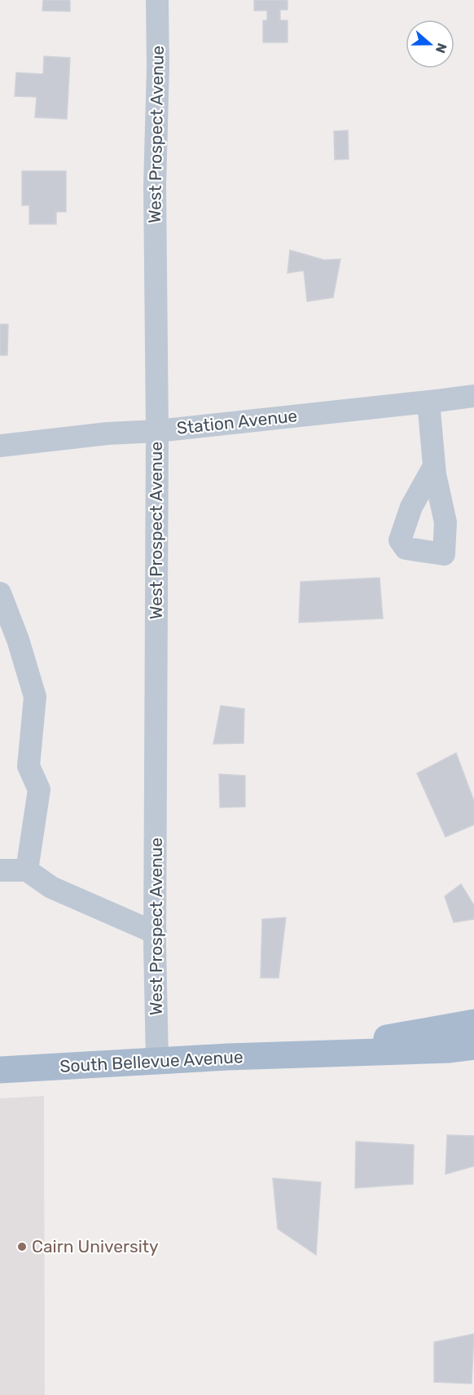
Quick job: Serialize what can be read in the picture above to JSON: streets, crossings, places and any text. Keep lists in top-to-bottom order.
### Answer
{
  "streets": {
    "main road": ["South Bellevue Avenue"],
    "street": ["West Prospect Avenue", "Station Avenue"]
  },
  "crossings": [
    ["West Prospect Avenue", "Station Avenue"],
    ["West Prospect Avenue", "South Bellevue Avenue"]
  ],
  "places": ["Cairn University"],
  "north": "right"
}
